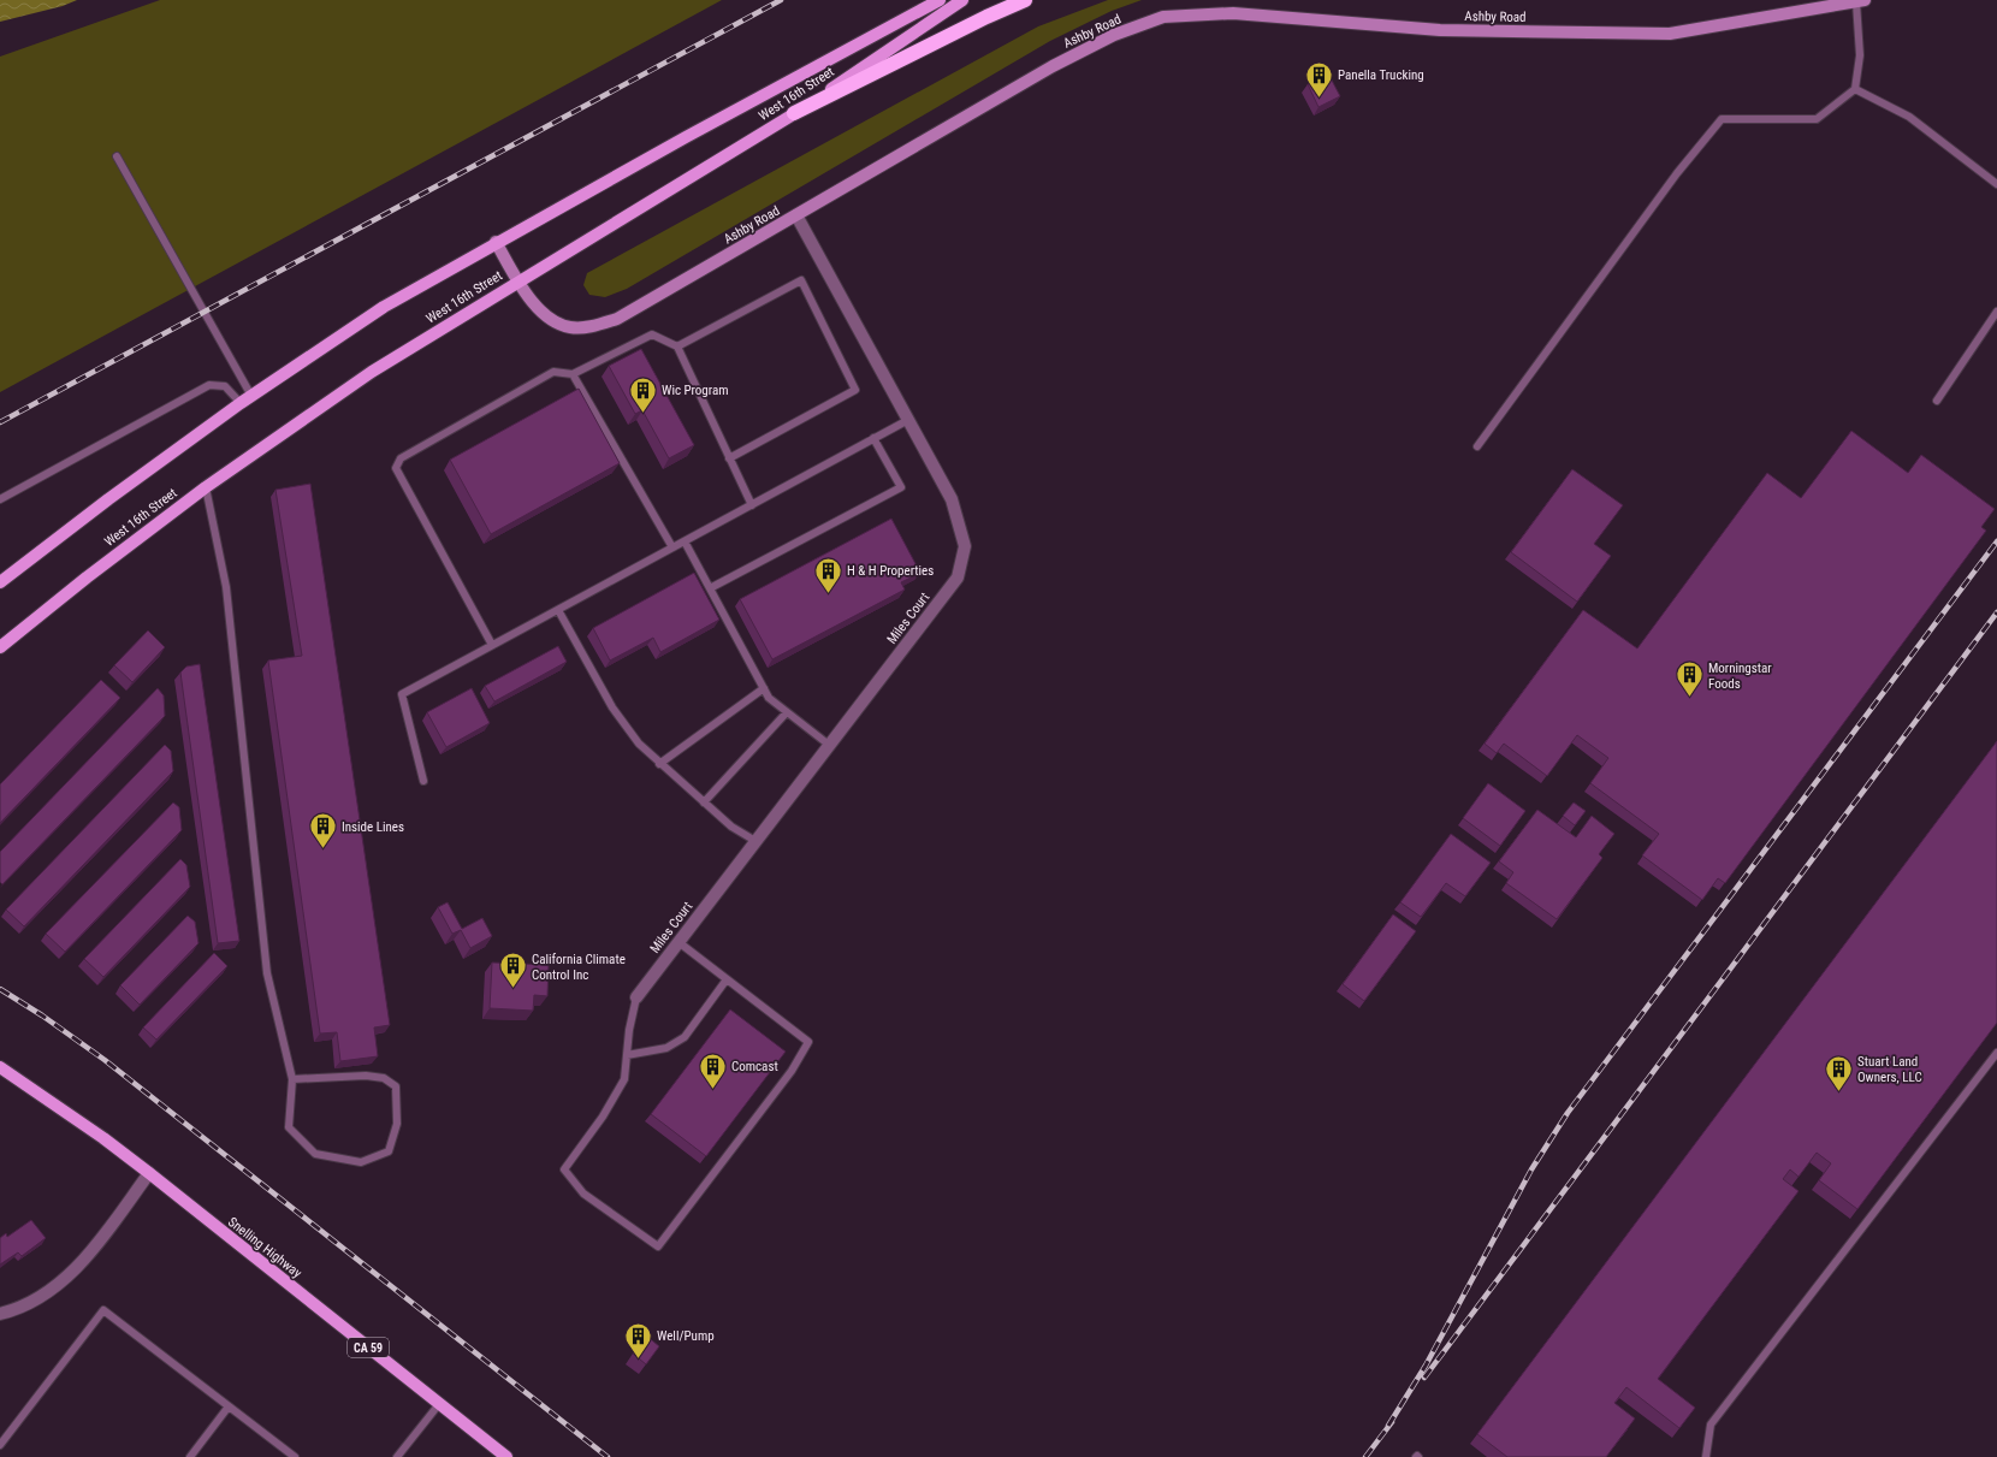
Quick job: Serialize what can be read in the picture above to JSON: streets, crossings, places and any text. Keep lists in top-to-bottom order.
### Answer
{
  "streets": {
    "main road": [
      "Ashby Road",
      "West 16th Street",
      "Snelling Highway",
      "CA 59"
    ],
    "street": ["Miles Court"]
  },
  "crossings": [
    ["Ashby Road", "West 16th Street"],
    ["Ashby Road", "Miles Court"]
  ],
  "places": {
    "building": [
      "Panella Trucking",
      "Wic Program",
      "H & H Properties",
      "Morningstar Foods",
      "Inside Lines",
      "California Climate Control Inc",
      "Comcast",
      "Stuart Land Owners, LLC",
      "Well/Pump"
    ]
  }
}
